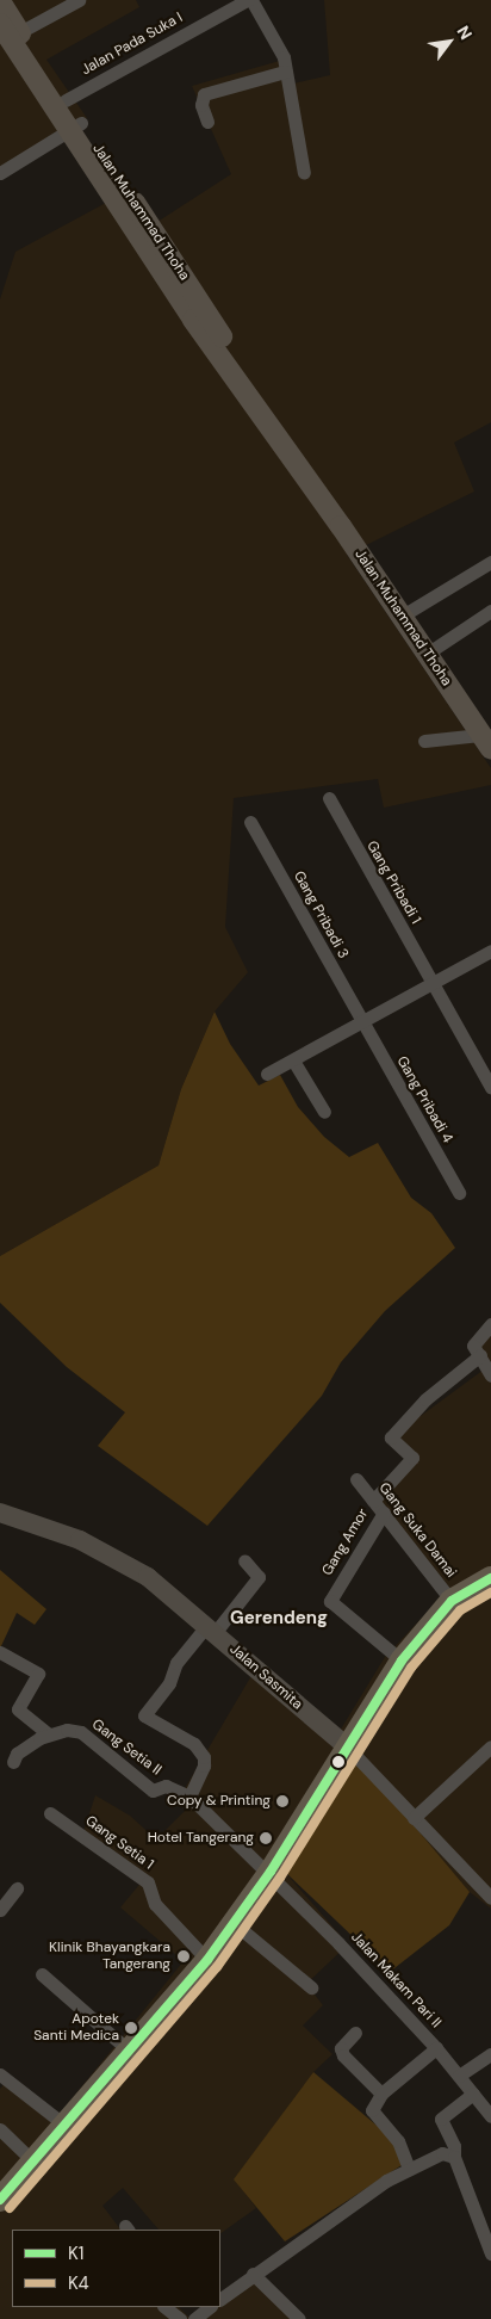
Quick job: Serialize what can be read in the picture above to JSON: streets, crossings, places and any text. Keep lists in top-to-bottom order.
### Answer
{
  "streets": {
    "main road": ["Jalan Muhammad Thoha"],
    "street": [
      "Jalan Pada Suka I",
      "Gang Pribadi 1",
      "Gang Pribadi 3",
      "Gang Pribadi 4",
      "Gang Suka Damai",
      "Gang Amor",
      "Jalan Sasmita",
      "Gang Setia II",
      "Gang Setia 1",
      "Jalan Makam Pari II"
    ]
  },
  "crossings": [
    ["Jalan Pada Suka I", "Jalan Muhammad Thoha"],
    ["Gang Pribadi 3", "Gang Pribadi 4"],
    ["Gang Suka Damai", "Gang Amor"],
    ["Gang Setia II", "Jalan Makam Pari II"]
  ],
  "districts": ["Gerendeng"],
  "places": [
    "Copy & Printing",
    "Hotel Tangerang",
    "Klinik Bhayangkara Tangerang",
    "Apotek Santi Medica"
  ],
  "lines": ["transit line K1", "transit line K4"],
  "legend": ["K1", "K4"],
  "north": "top right"
}
